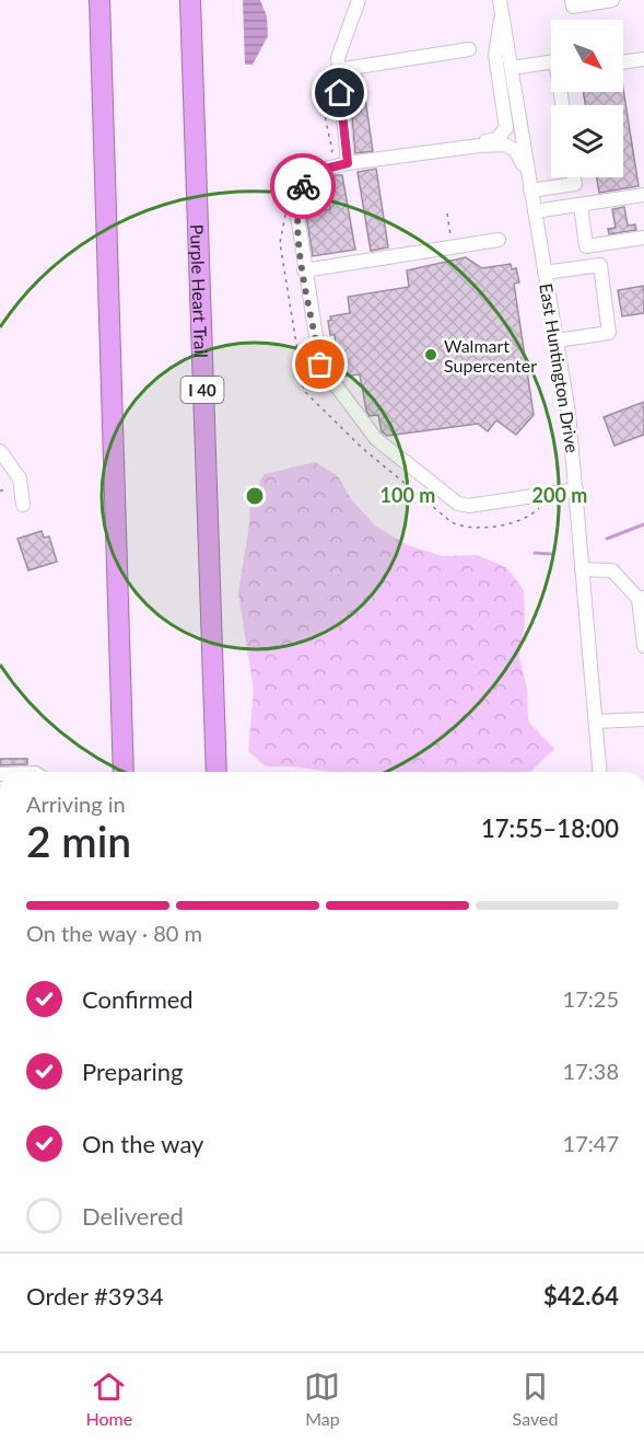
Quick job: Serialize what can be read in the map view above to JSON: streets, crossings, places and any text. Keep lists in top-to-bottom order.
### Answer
{
  "streets": {
    "highway": ["Purple Heart Trail", "I 40"],
    "street": ["East Huntington Drive"]
  },
  "places": ["Walmart Supercenter"],
  "north": "bottom right",
  "page": {
    "heading": ["2 min", "Arriving in", "17:55–18:00"],
    "panel": ["Order #3934", "$42.64"],
    "bar": "On the way · 80 m",
    "list": [
      ["Confirmed", "17:25"],
      ["Preparing", "17:38"],
      ["On the way", "17:47"],
      "Delivered"
    ],
    "tabs": ["Home", "Map", "Saved"]
  },
  "rings": ["100 m", "200 m"]
}
